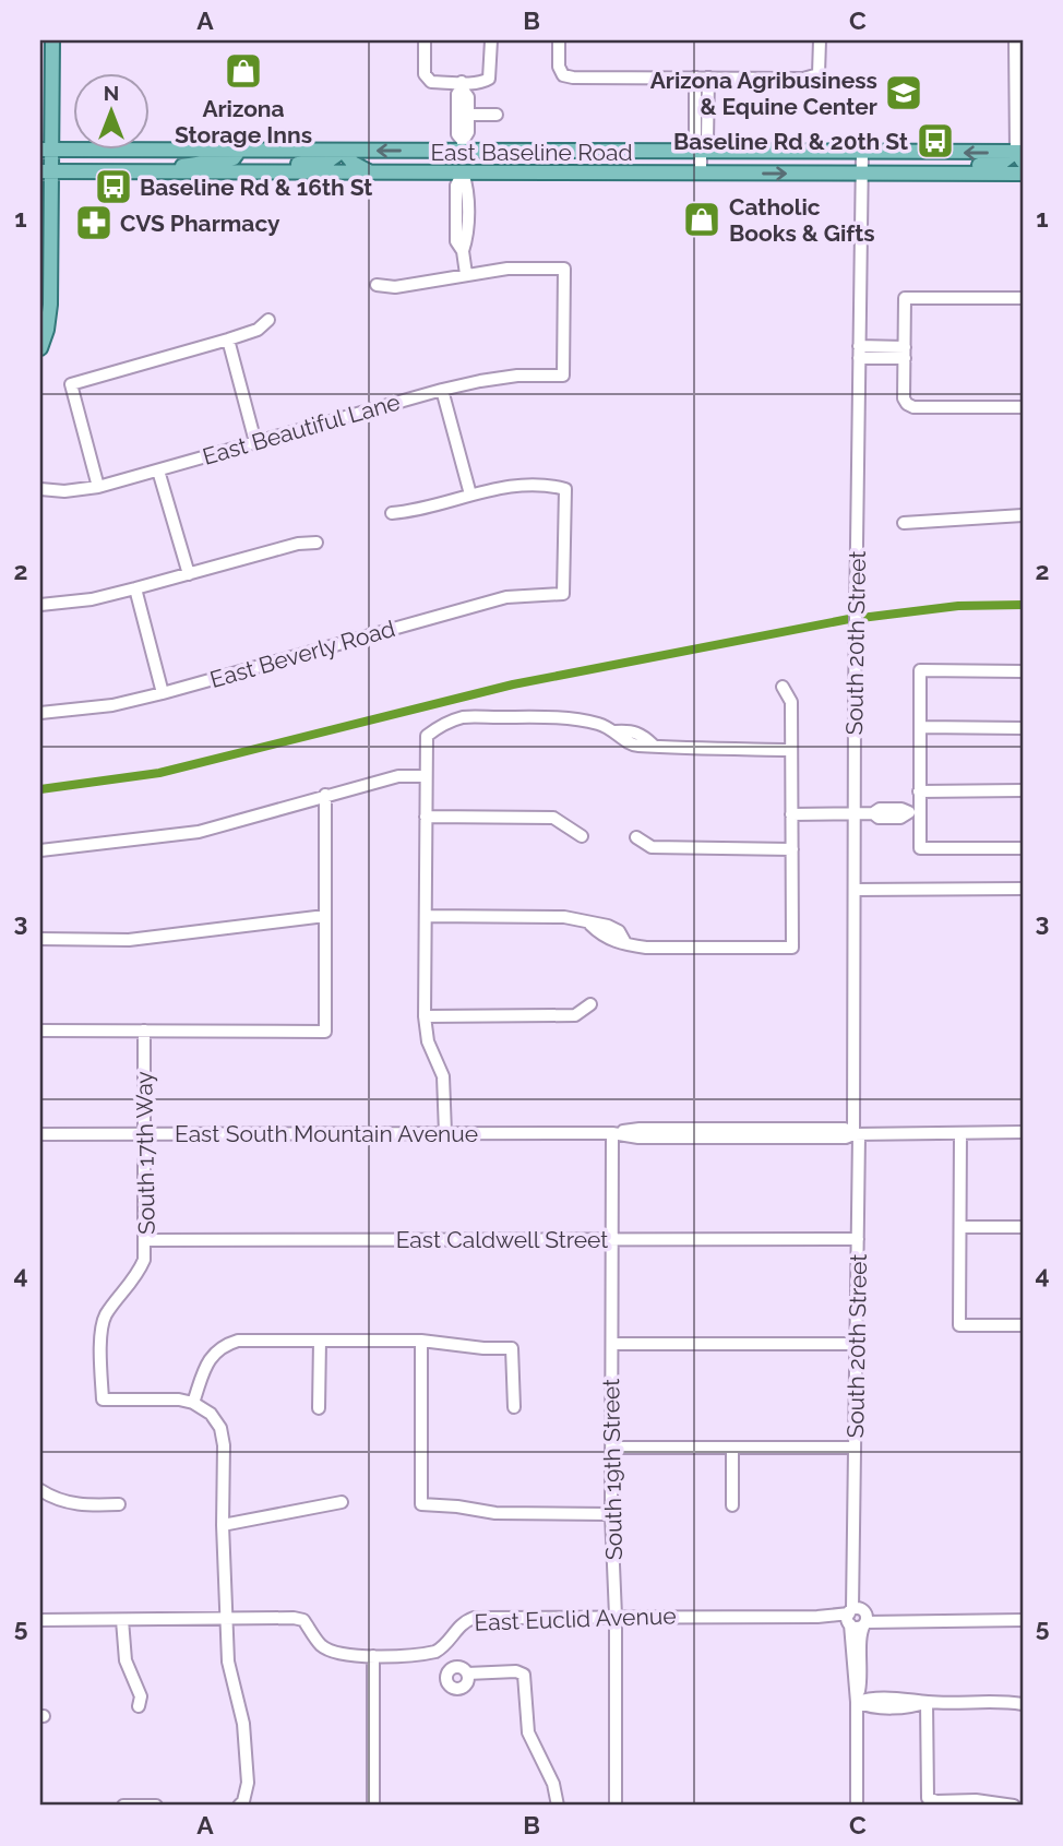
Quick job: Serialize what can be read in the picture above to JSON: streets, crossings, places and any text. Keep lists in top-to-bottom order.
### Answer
{
  "streets": {
    "main road": ["East Baseline Road"],
    "street": [
      "East Beautiful Lane",
      "South 20th Street",
      "East Beverly Road",
      "East South Mountain Avenue",
      "South 17th Way",
      "East Caldwell Street",
      "South 19th Street",
      "East Euclid Avenue"
    ]
  },
  "crossings": [
    ["East Baseline Road", "South 20th Street"],
    ["South 20th Street", "East South Mountain Avenue"],
    ["South 20th Street", "East Caldwell Street"],
    ["South 20th Street", "East Euclid Avenue"],
    ["East South Mountain Avenue", "South 17th Way"],
    ["East South Mountain Avenue", "South 19th Street"],
    ["South 17th Way", "East Caldwell Street"],
    ["East Caldwell Street", "South 19th Street"],
    ["South 19th Street", "East Euclid Avenue"]
  ],
  "places": {
    "shop": ["Arizona Storage Inns", "Catholic Books & Gifts"],
    "school or university": ["Arizona Agribusiness & Equine Center"],
    "bus stop": ["Baseline Rd & 20th St", "Baseline Rd & 16th St"],
    "pharmacy": ["CVS Pharmacy"]
  },
  "north": "top",
  "grid": {
    "columns": ["A", "B", "C"],
    "rows": [
      "1",
      "2",
      "3",
      "4",
      "5"
    ]
  }
}
